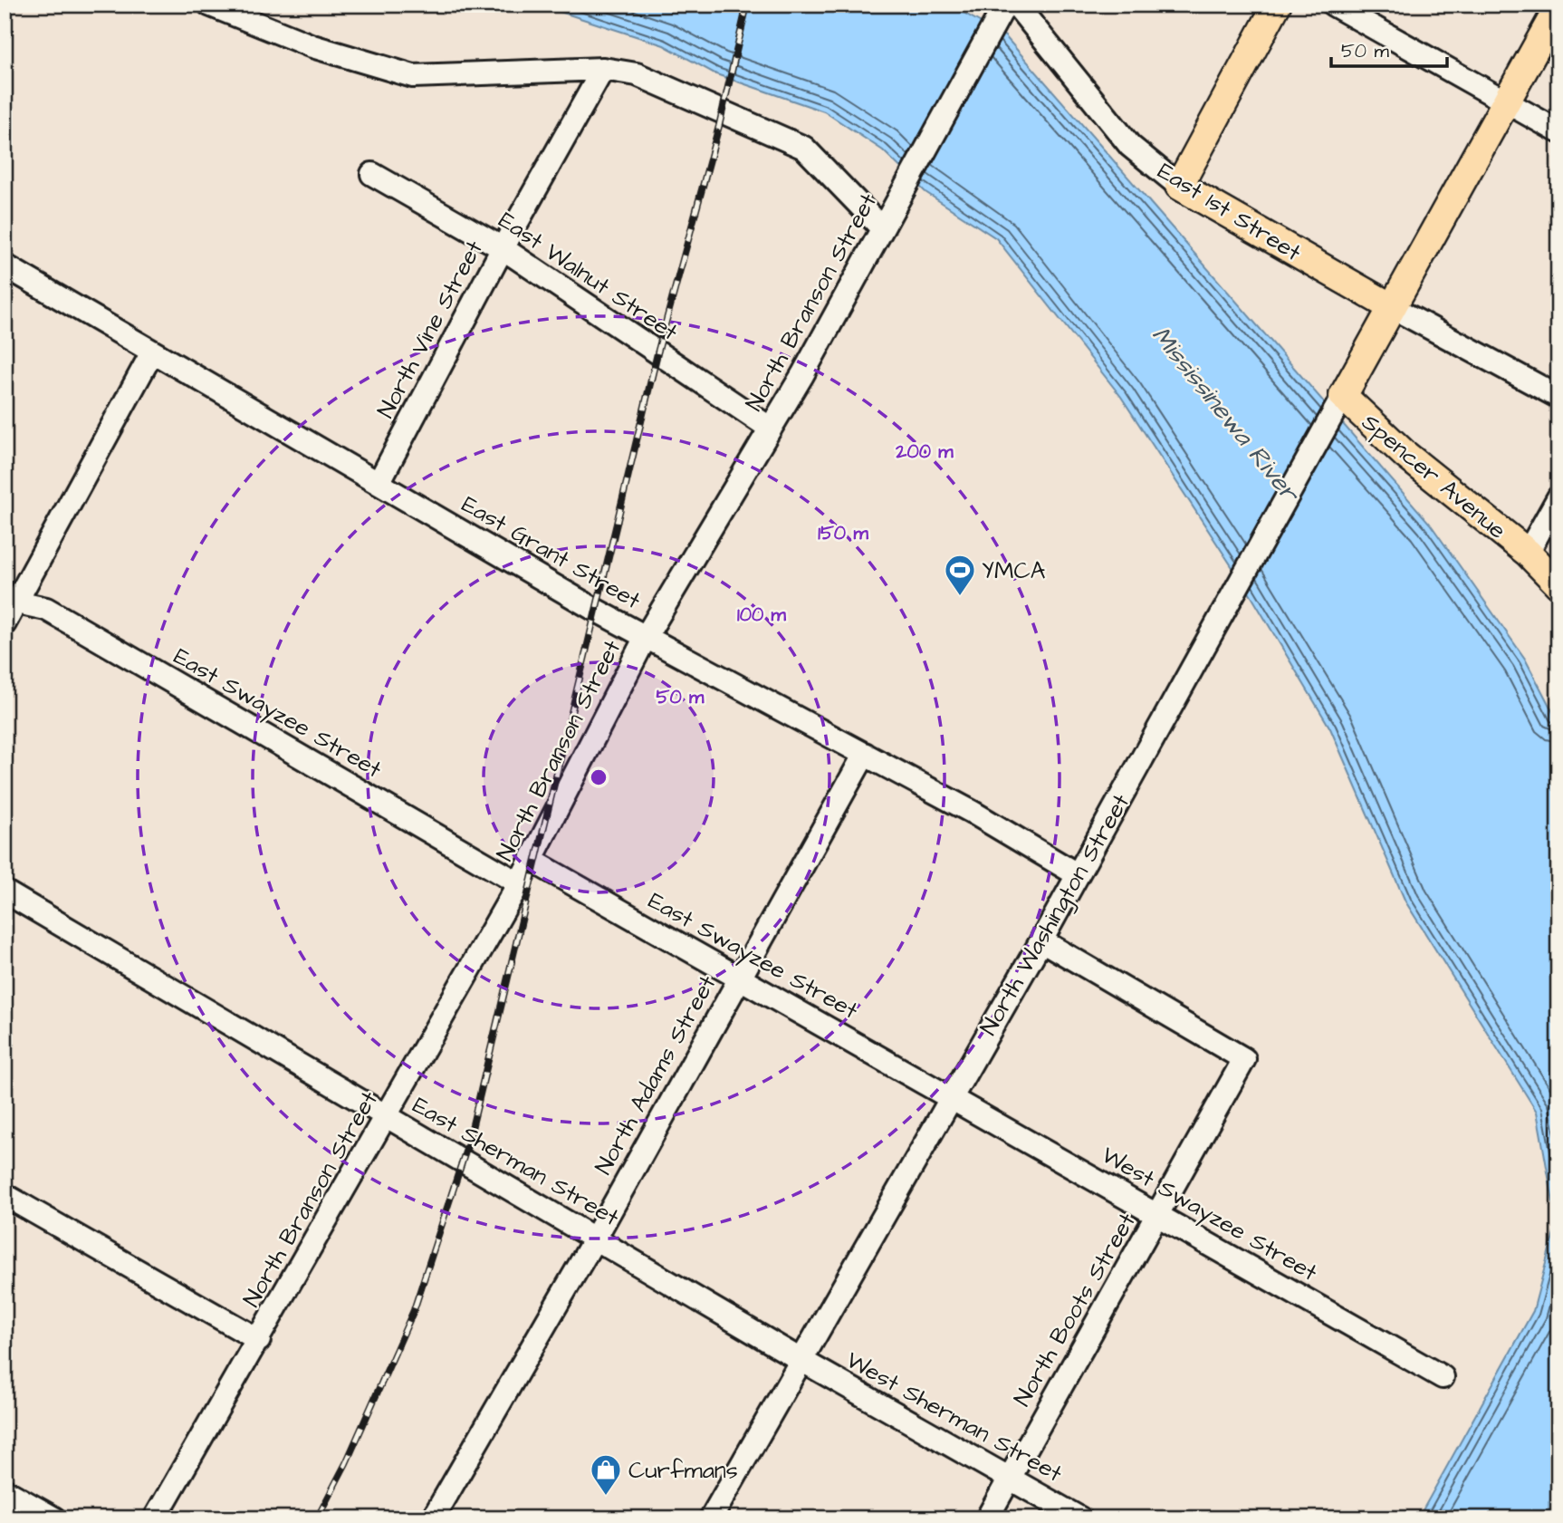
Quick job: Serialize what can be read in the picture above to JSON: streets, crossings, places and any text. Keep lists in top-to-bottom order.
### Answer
{
  "streets": {
    "main road": ["East 1st Street", "Spencer Avenue", "North Washington Street"],
    "street": [
      "East Walnut Street",
      "North Branson Street",
      "North Vine Street",
      "East Grant Street",
      "East Swayzee Street",
      "North Adams Street",
      "East Sherman Street",
      "West Swayzee Street",
      "North Boots Street",
      "West Sherman Street"
    ]
  },
  "crossings": [
    ["East 1st Street", "North Branson Street"],
    ["East 1st Street", "North Washington Street"],
    ["East Walnut Street", "North Branson Street"],
    ["East Walnut Street", "North Vine Street"],
    ["North Branson Street", "East Grant Street"],
    ["North Branson Street", "East Swayzee Street"],
    ["North Branson Street", "East Sherman Street"],
    ["North Vine Street", "East Grant Street"],
    ["Spencer Avenue", "North Washington Street"],
    ["East Grant Street", "North Washington Street"],
    ["East Grant Street", "North Adams Street"],
    ["East Swayzee Street", "North Washington Street"],
    ["East Swayzee Street", "North Adams Street"],
    ["East Swayzee Street", "West Swayzee Street"],
    ["North Washington Street", "East Sherman Street"],
    ["North Washington Street", "West Swayzee Street"],
    ["North Washington Street", "North Boots Street"],
    ["North Washington Street", "West Sherman Street"],
    ["North Adams Street", "East Sherman Street"],
    ["East Sherman Street", "West Sherman Street"],
    ["West Swayzee Street", "North Boots Street"],
    ["North Boots Street", "West Sherman Street"]
  ],
  "water": ["Mississinewa River"],
  "places": {
    "sports": ["YMCA"],
    "shop": ["Curfmans"]
  },
  "scale_bar": "50 m",
  "rings": [
    "200 m",
    "150 m",
    "100 m",
    "50 m"
  ]
}
